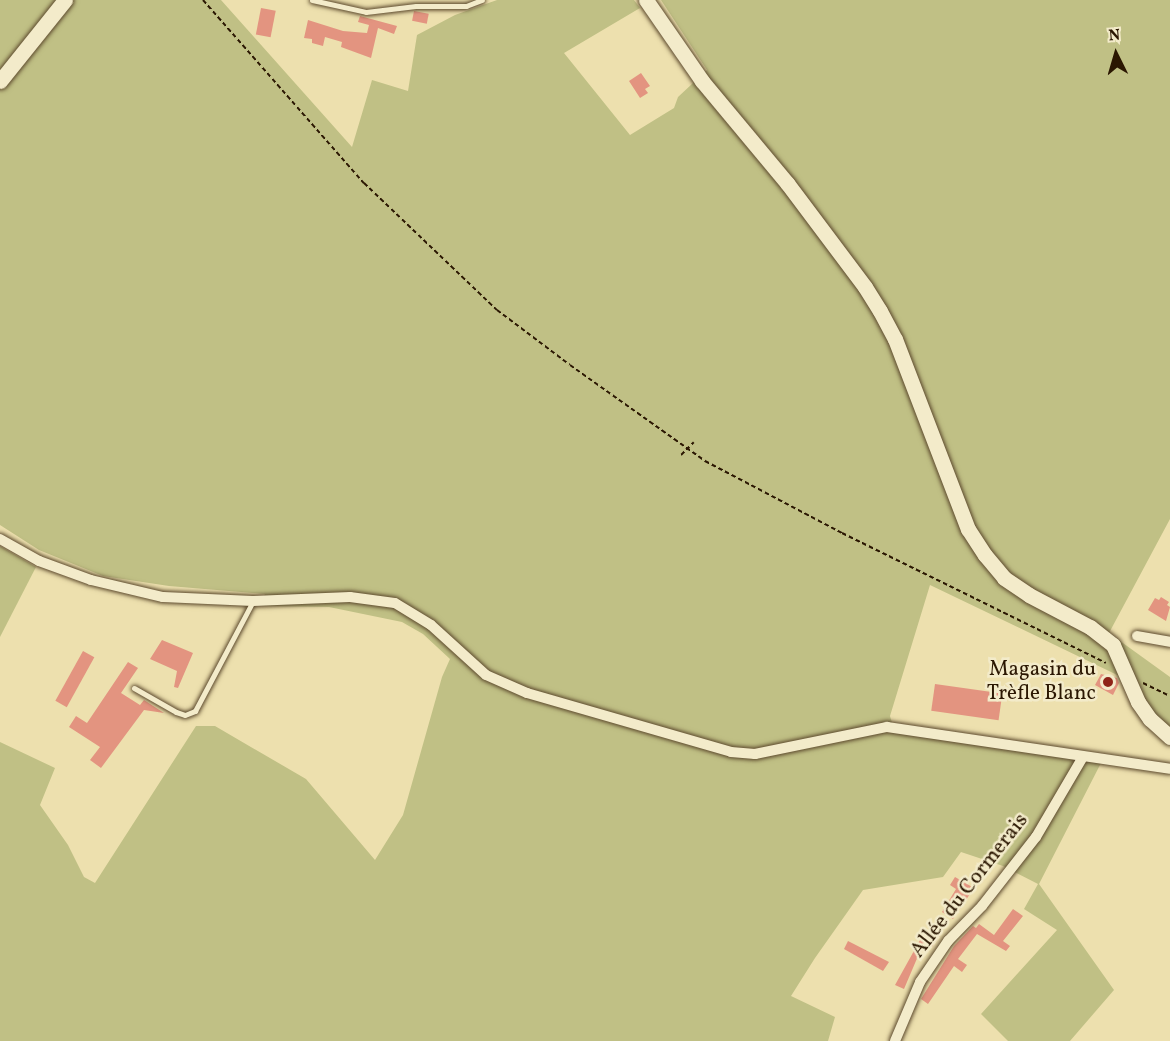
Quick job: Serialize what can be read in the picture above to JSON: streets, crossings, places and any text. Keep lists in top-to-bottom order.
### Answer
{
  "streets": {
    "street": ["Allée du Cormerais"]
  },
  "places": ["Magasin du Trèfle Blanc"],
  "north": "top"
}
